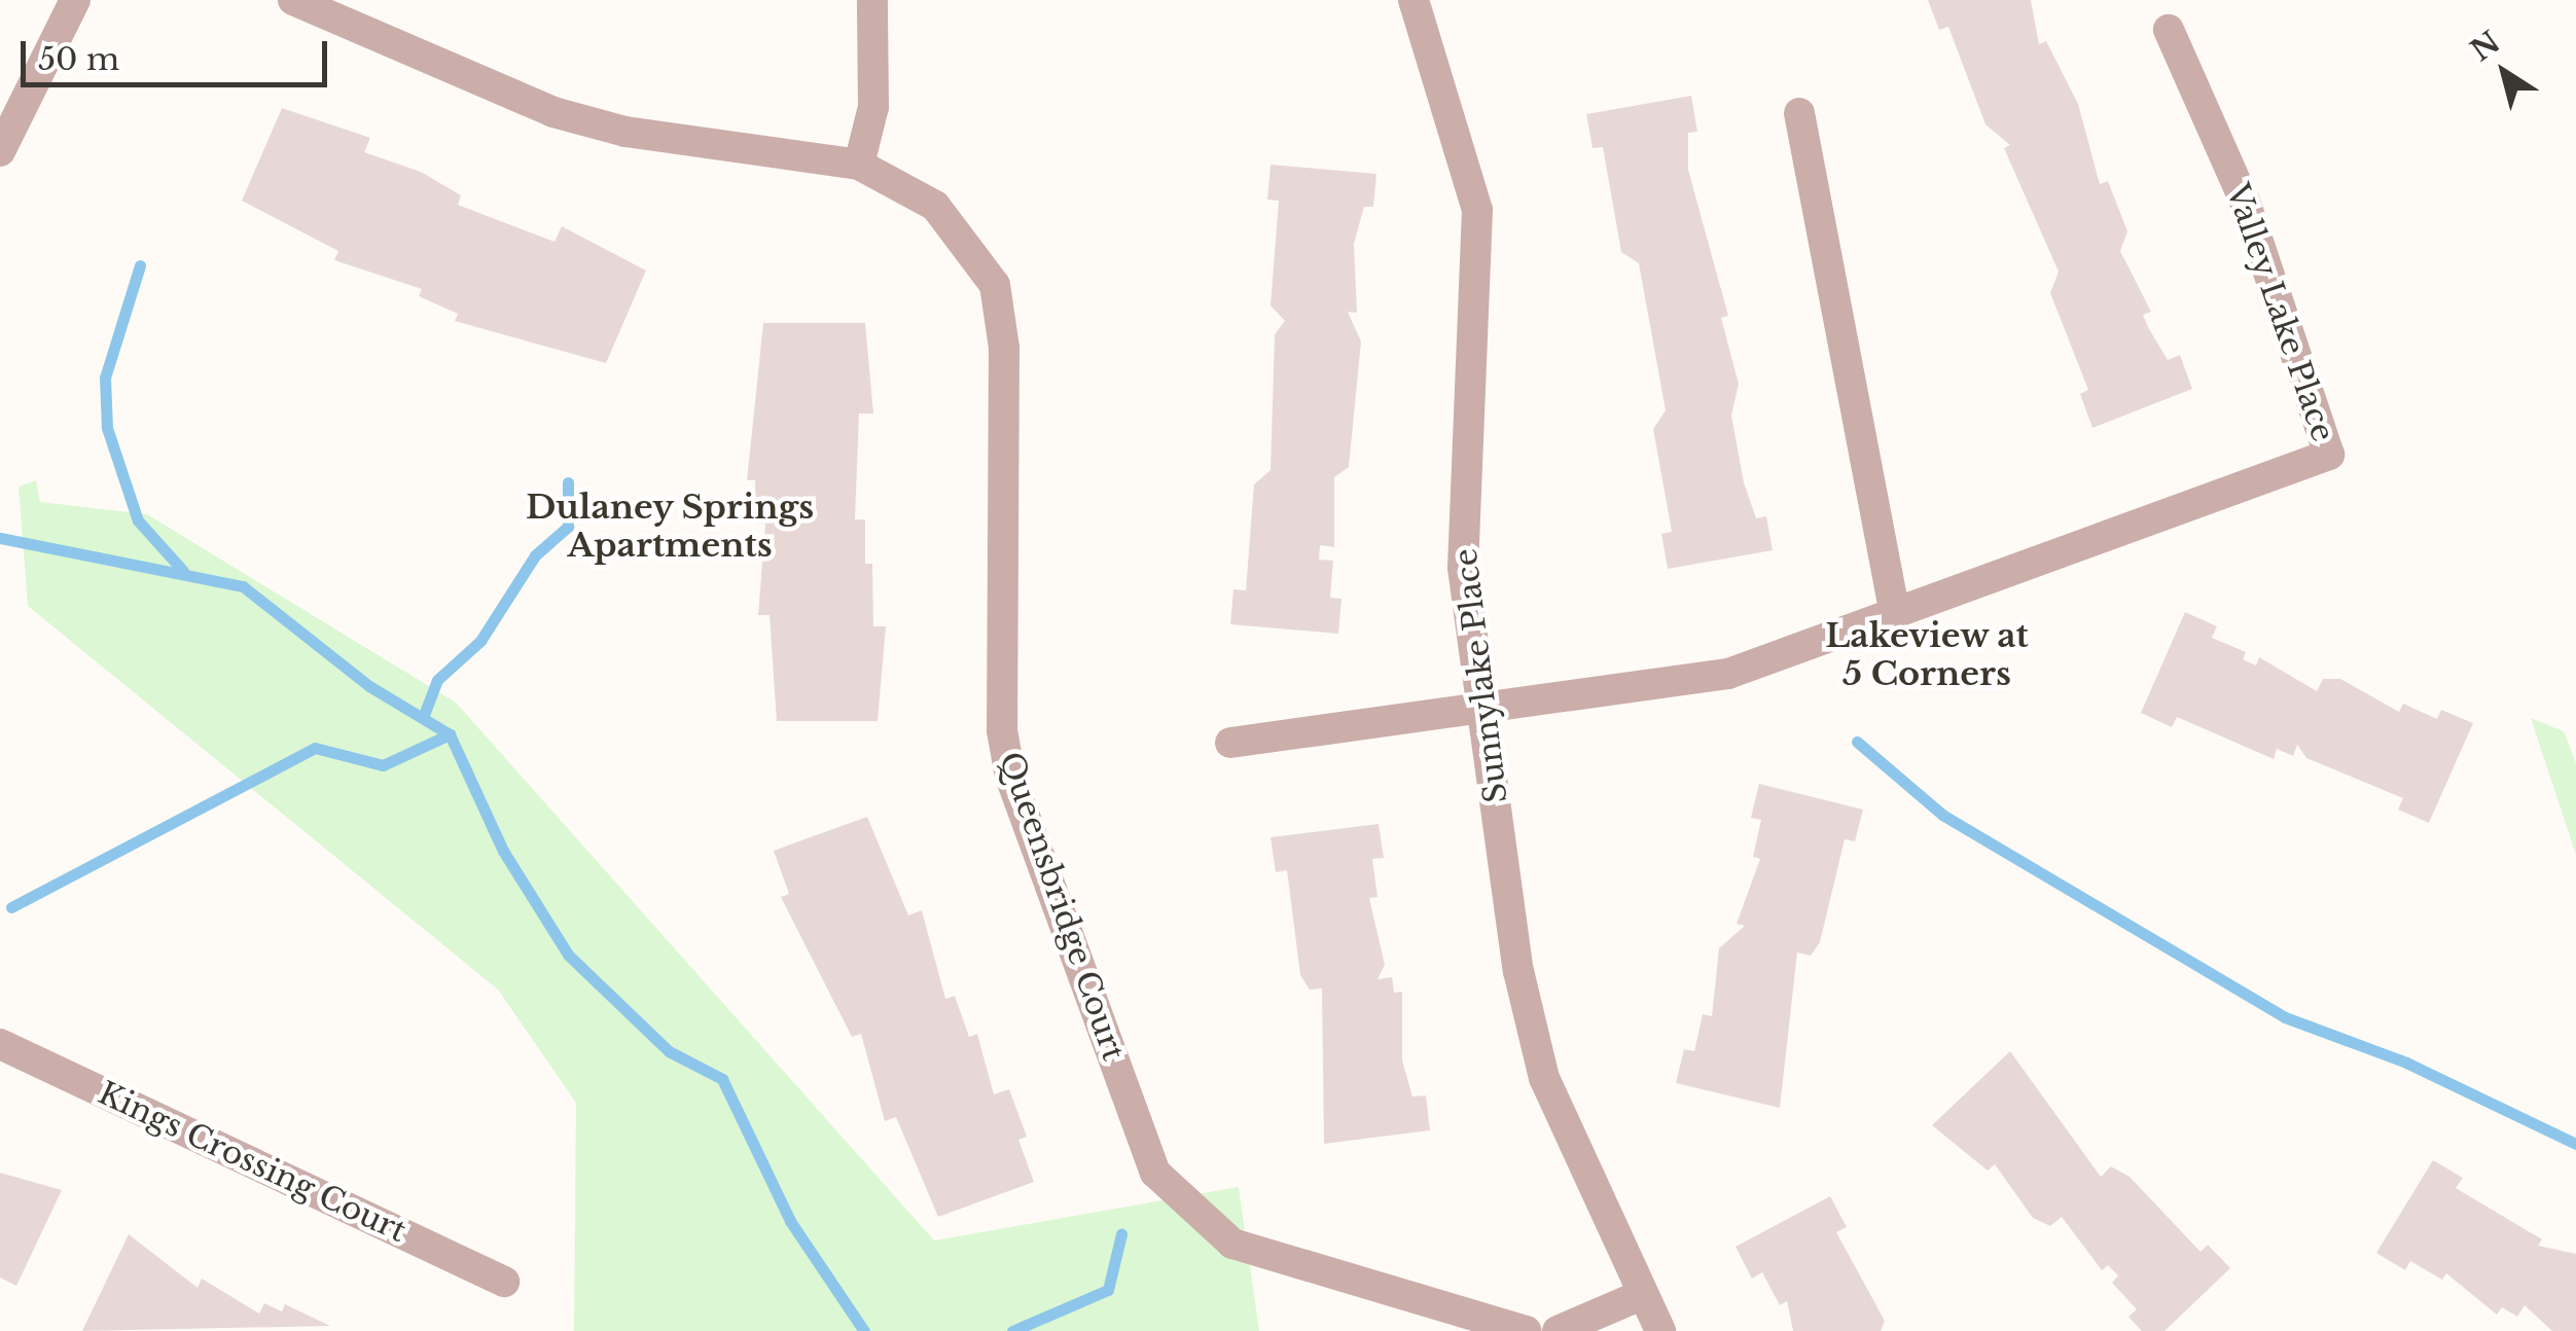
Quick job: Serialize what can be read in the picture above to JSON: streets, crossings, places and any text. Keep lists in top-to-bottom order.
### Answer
{
  "streets": {
    "street": [
      "Valley Lake Place",
      "Sunnylake Place",
      "Queensbridge Court",
      "Kings Crossing Court"
    ]
  },
  "crossings": [
    ["Valley Lake Place", "Sunnylake Place"]
  ],
  "districts": ["Dulaney Springs Apartments", "Lakeview at 5 Corners"],
  "scale_bar": "50 m",
  "north": "top left"
}
